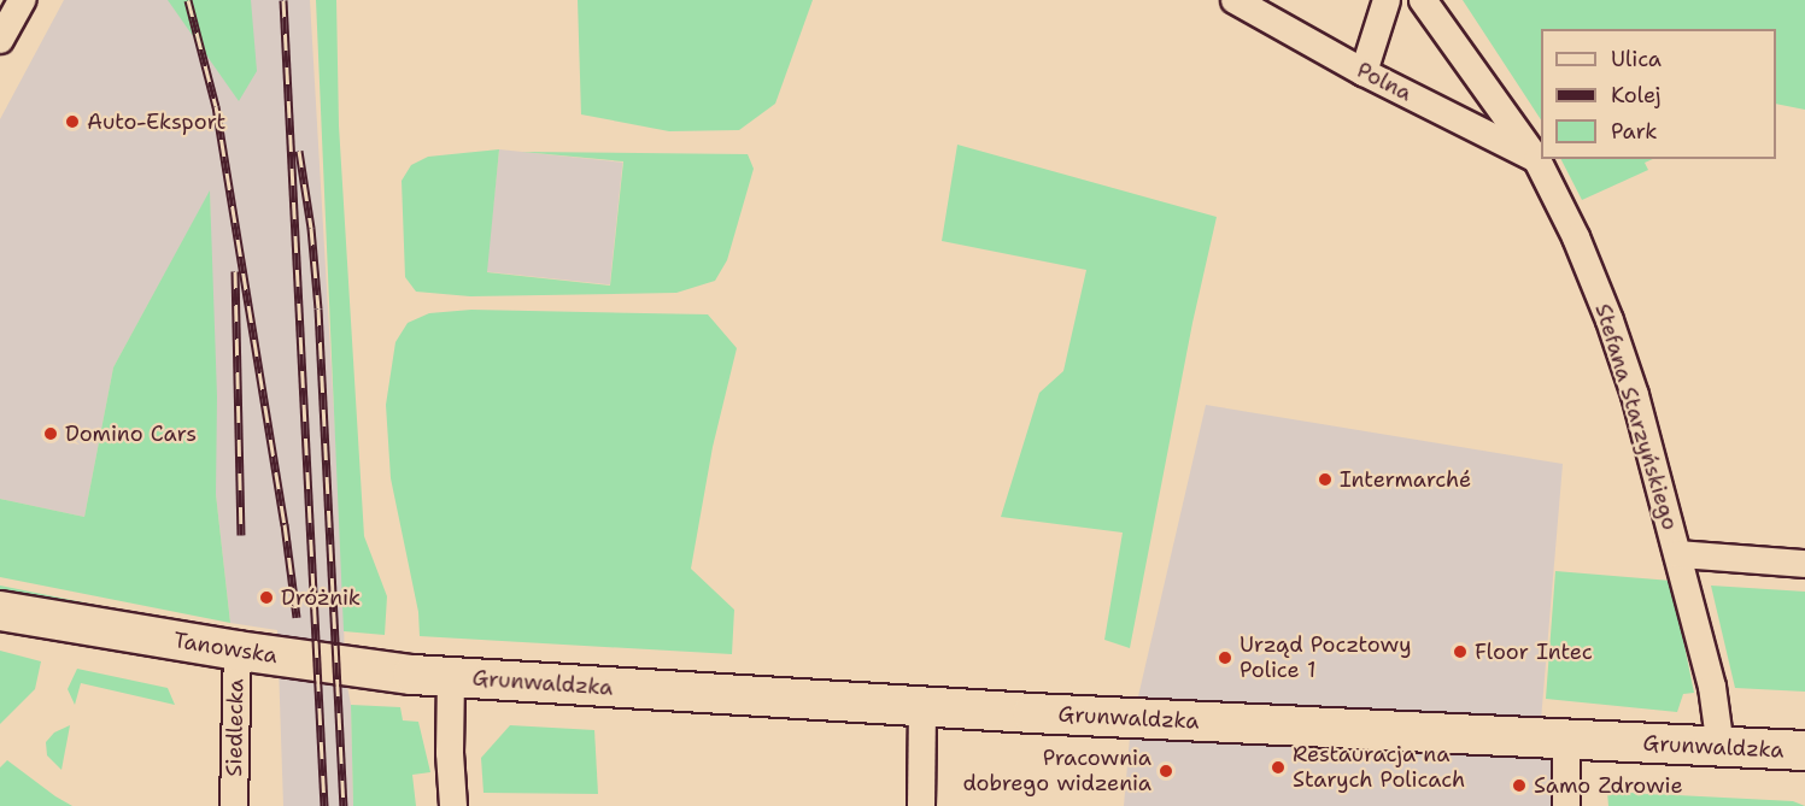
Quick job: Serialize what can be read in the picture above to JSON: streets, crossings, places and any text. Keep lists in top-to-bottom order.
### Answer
{
  "streets": {
    "main road": ["Tanowska", "Grunwaldzka"],
    "street": ["Polna", "Stefana Starzyńskiego", "Siedlecka"]
  },
  "crossings": [
    ["Polna", "Stefana Starzyńskiego"],
    ["Stefana Starzyńskiego", "Grunwaldzka"],
    ["Tanowska", "Grunwaldzka"],
    ["Tanowska", "Siedlecka"]
  ],
  "places": [
    "Auto-Eksport",
    "Domino Cars",
    "Intermarché",
    "Dróżnik",
    "Floor Intec",
    "Urząd Pocztowy Police 1",
    "Restauracja na Starych Policach",
    "Pracownia dobrego widzenia",
    "Samo Zdrowie"
  ],
  "legend": ["Ulica", "Kolej", "Park"]
}
